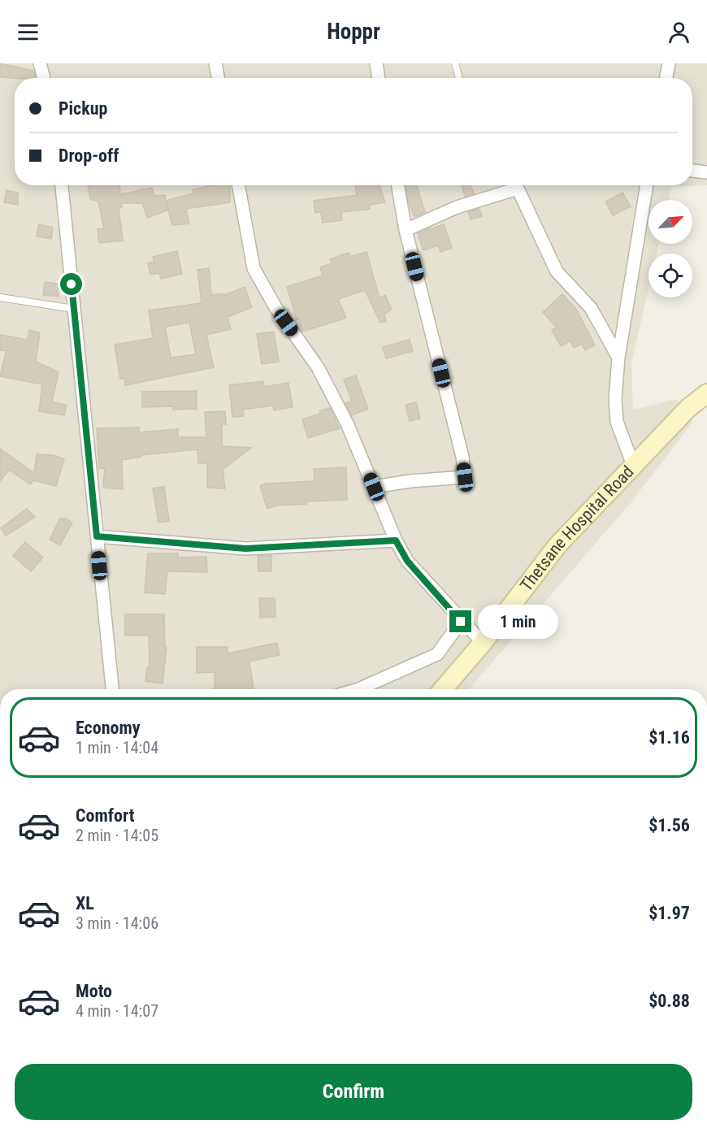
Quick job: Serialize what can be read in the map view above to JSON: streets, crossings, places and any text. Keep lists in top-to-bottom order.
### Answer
{
  "streets": {
    "main road": ["Thetsane Hospital Road"]
  },
  "north": "top right",
  "page": {
    "header": "Hoppr",
    "banner": ["Pickup", "Drop-off"],
    "bubble": "1 min",
    "list": [
      {
        "name": "Economy",
        "note": "1 min · 14:04",
        "value": "$1.16"
      },
      {
        "name": "Comfort",
        "note": "2 min · 14:05",
        "value": "$1.56"
      },
      {
        "name": "XL",
        "note": "3 min · 14:06",
        "value": "$1.97"
      },
      {
        "name": "Moto",
        "note": "4 min · 14:07",
        "value": "$0.88"
      }
    ],
    "buttons": "Confirm"
  }
}
